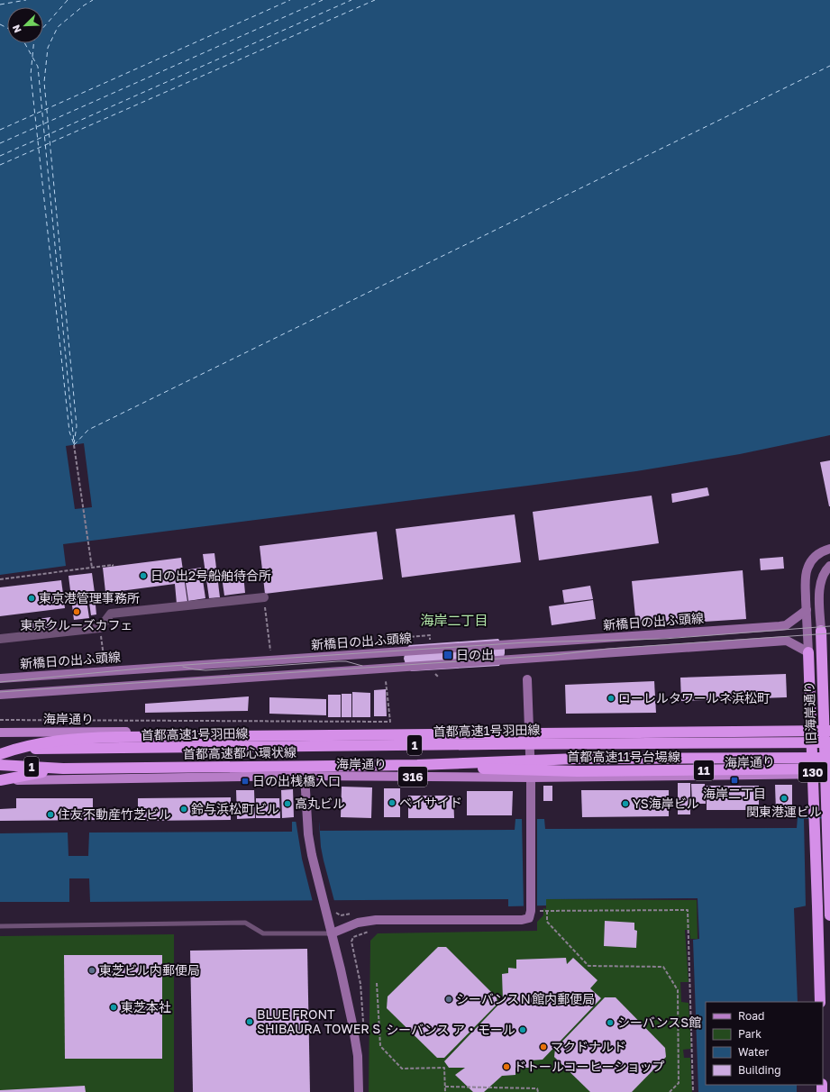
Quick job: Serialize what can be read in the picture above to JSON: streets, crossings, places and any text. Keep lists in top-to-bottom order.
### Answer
{
  "streets": {
    "highway": [
      "旧海岸通り",
      "首都高速1号羽田線",
      "1",
      "首都高速都心環状線",
      "首都高速11号台場線",
      "11",
      "130"
    ],
    "main road": ["新橋日の出ふ頭線", "海岸通り", "316"]
  },
  "crossings": [
    ["旧海岸通り", "海岸通り"],
    ["旧海岸通り", "首都高速11号台場線"],
    ["旧海岸通り", "130"],
    ["海岸通り", "首都高速都心環状線"],
    ["海岸通り", "首都高速11号台場線"],
    ["1", "首都高速都心環状線"],
    ["1", "首都高速11号台場線"],
    ["首都高速都心環状線", "首都高速11号台場線"]
  ],
  "districts": ["海岸二丁目"],
  "places": {
    "other": [
      "日の出2号船舶待合所",
      "東京港管理事務所",
      "東京クルーズカフェ",
      "ローレルタワールネ浜松町",
      "関東港運ビル",
      "ベイサイド",
      "高丸ビル",
      "YS海岸ビル",
      "鈴与浜松町ビル",
      "住友不動産竹芝ビル",
      "東芝ビル内郵便局",
      "シーバンスＮ館内郵便局",
      "東芝本社",
      "BLUE FRONT SHIBAURA TOWER S",
      "シーバンスS館",
      "シーバンス ア・モール",
      "マクドナルド",
      "ドトールコーヒーショップ"
    ],
    "transit": ["日の出", "海岸二丁目", "日の出桟橋入口"]
  },
  "legend": [
    "Road",
    "Park",
    "Water",
    "Building"
  ],
  "north": "bottom left"
}
